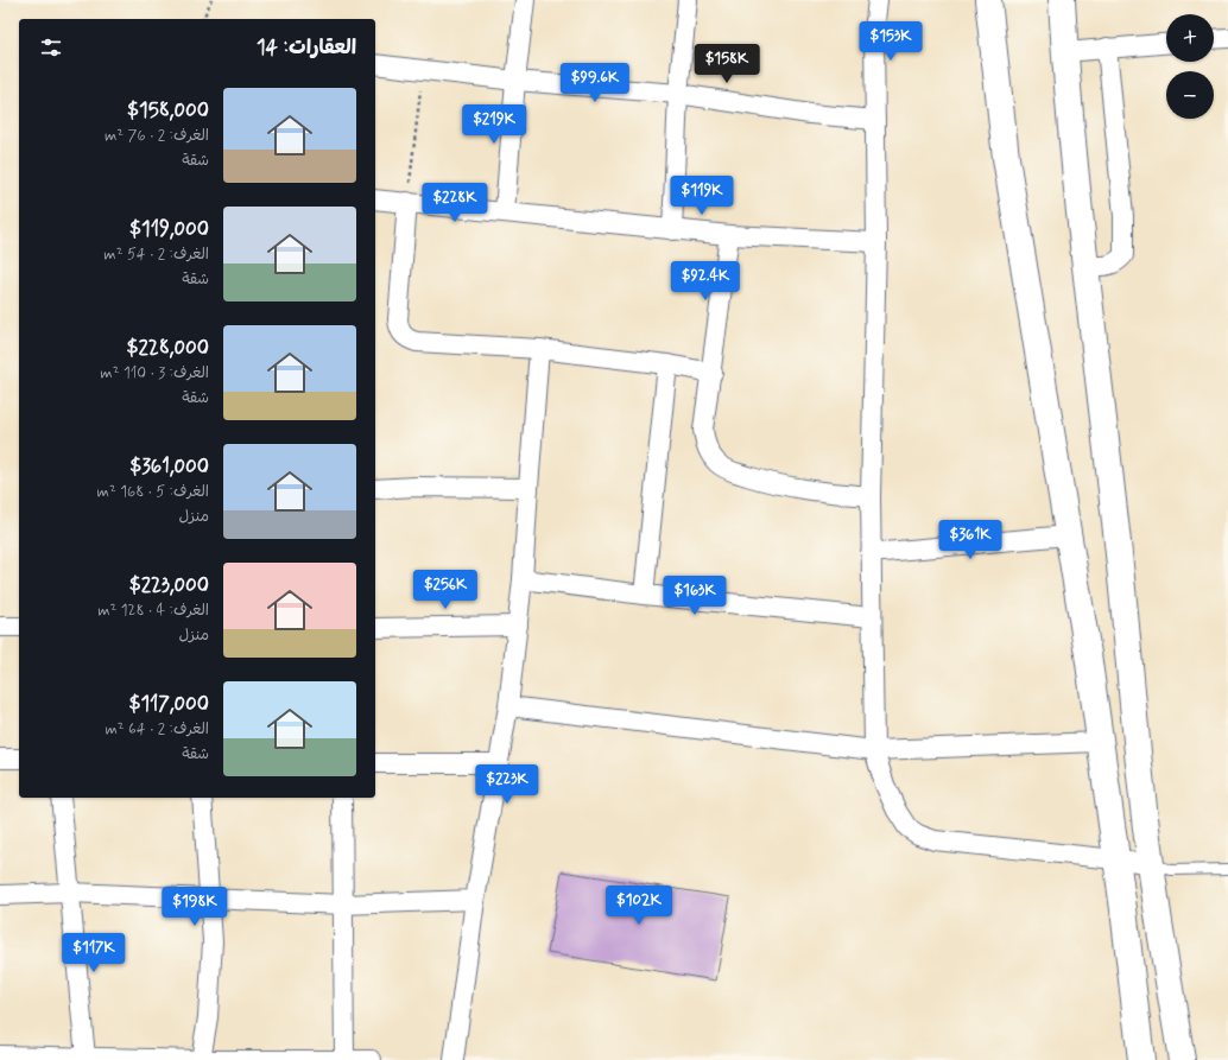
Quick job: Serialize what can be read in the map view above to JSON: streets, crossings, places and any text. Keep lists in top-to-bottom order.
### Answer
{
  "page": {
    "map_buttons": ["+", "−"],
    "heading": "العقارات: 14",
    "price": [
      "$153K",
      "$158K",
      "$99.6K",
      "$219K",
      "$119K",
      "$228K",
      "$92.4K",
      "$361K",
      "$256K",
      "$163K",
      "$223K",
      "$102K",
      "$198K",
      "$117K"
    ],
    "list": [
      {
        "name": "$158,000",
        "note": "الغرف: 2 · 76 m² · شقة"
      },
      {
        "name": "$119,000",
        "note": "الغرف: 2 · 54 m² · شقة"
      },
      {
        "name": "$228,000",
        "note": "الغرف: 3 · 110 m² · شقة"
      },
      {
        "name": "$361,000",
        "note": "الغرف: 5 · 168 m² · منزل"
      },
      {
        "name": "$223,000",
        "note": "الغرف: 4 · 128 m² · منزل"
      },
      {
        "name": "$117,000",
        "note": "الغرف: 2 · 64 m² · شقة"
      }
    ]
  }
}
